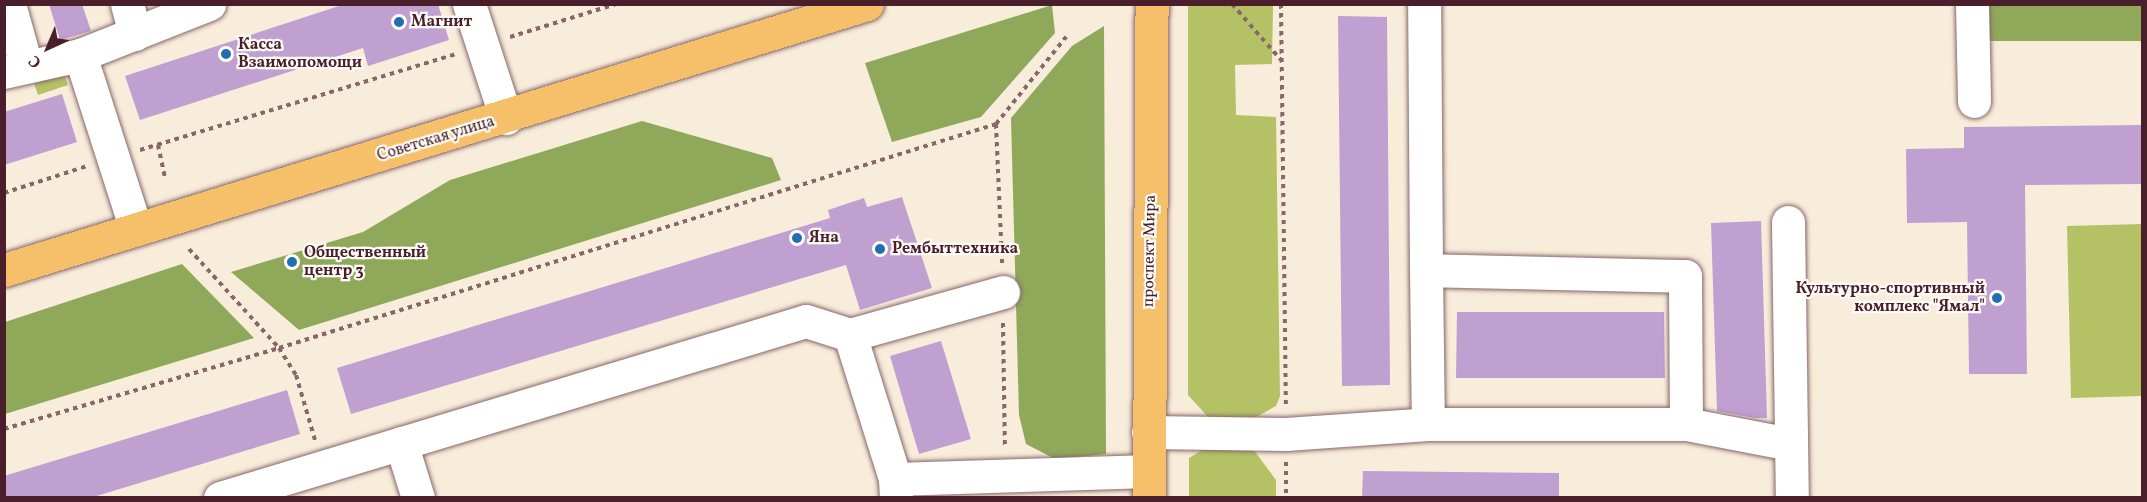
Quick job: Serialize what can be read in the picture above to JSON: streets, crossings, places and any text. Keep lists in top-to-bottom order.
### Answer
{
  "streets": {
    "main road": ["Советская улица", "проспект Мира"]
  },
  "places": [
    "Магнит",
    "Касса Взаимопомощи",
    "Яна",
    "Рембыттехника",
    "Общественный центр 3",
    "Культурно-спортивный комплекс \"Ямал\""
  ],
  "north": "bottom left"
}
